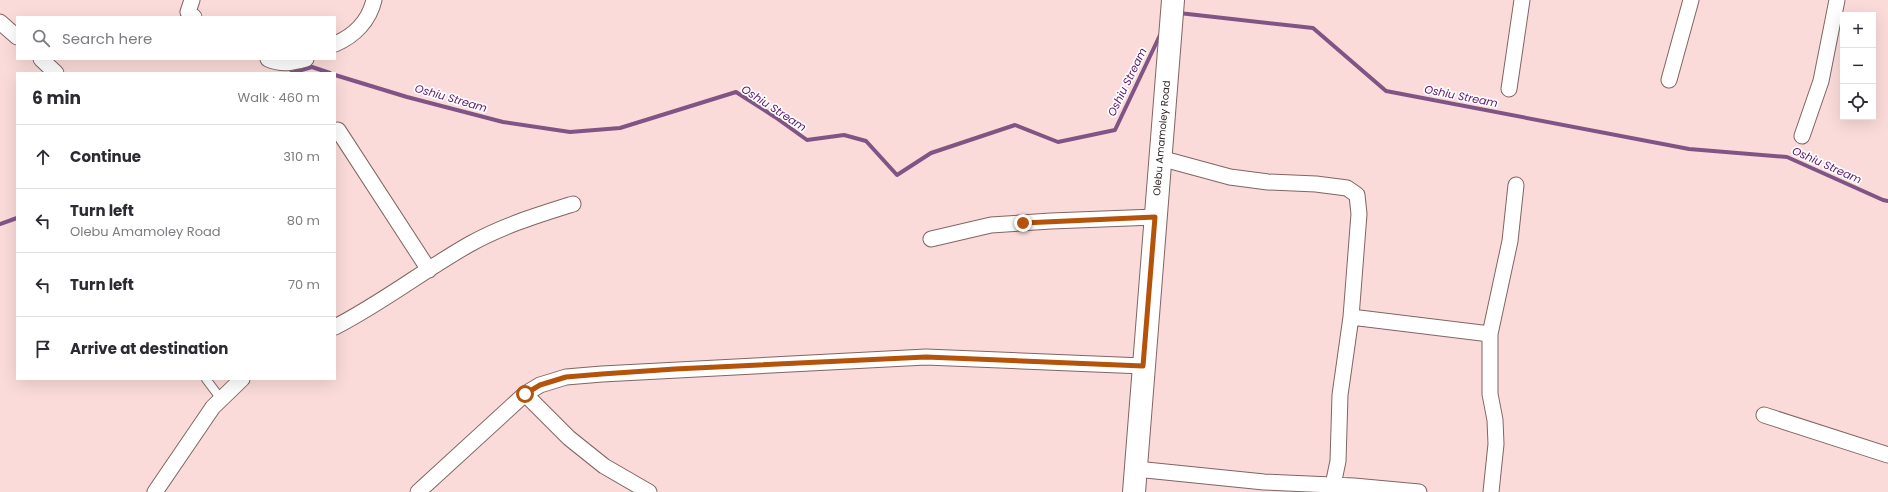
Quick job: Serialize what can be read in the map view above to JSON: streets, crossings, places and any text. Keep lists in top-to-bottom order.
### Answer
{
  "streets": {
    "street": ["Olebu Amamoley Road"]
  },
  "water": ["Oshiu Stream"],
  "page": {
    "map_buttons": ["+", "−"],
    "search": "Search here",
    "heading": ["6 min", "Walk · 460 m"],
    "list": [
      ["Continue", "310 m"],
      ["Turn left", "Olebu Amamoley Road", "80 m"],
      ["Turn left", "70 m"],
      "Arrive at destination"
    ]
  }
}
